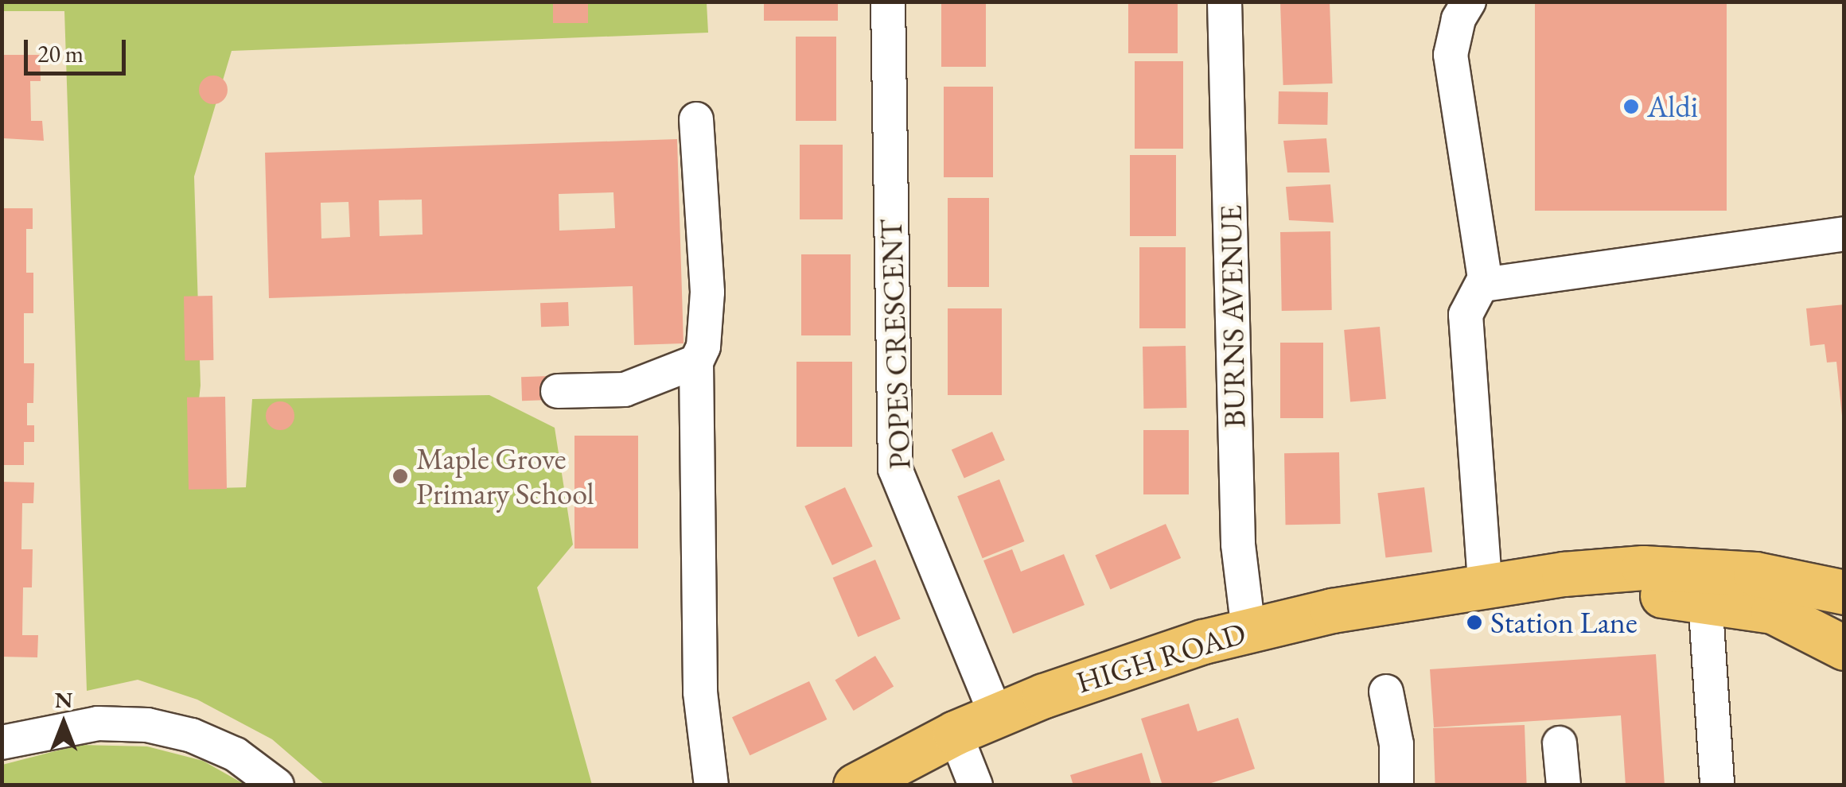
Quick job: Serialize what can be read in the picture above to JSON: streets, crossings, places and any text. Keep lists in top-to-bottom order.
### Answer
{
  "streets": {
    "main road": ["HIGH ROAD"],
    "street": ["BURNS AVENUE", "POPES CRESCENT"]
  },
  "crossings": [
    ["BURNS AVENUE", "HIGH ROAD"],
    ["POPES CRESCENT", "HIGH ROAD"]
  ],
  "places": ["Aldi", "Maple Grove Primary School", "Station Lane"],
  "scale_bar": "20 m",
  "north": "top"
}
